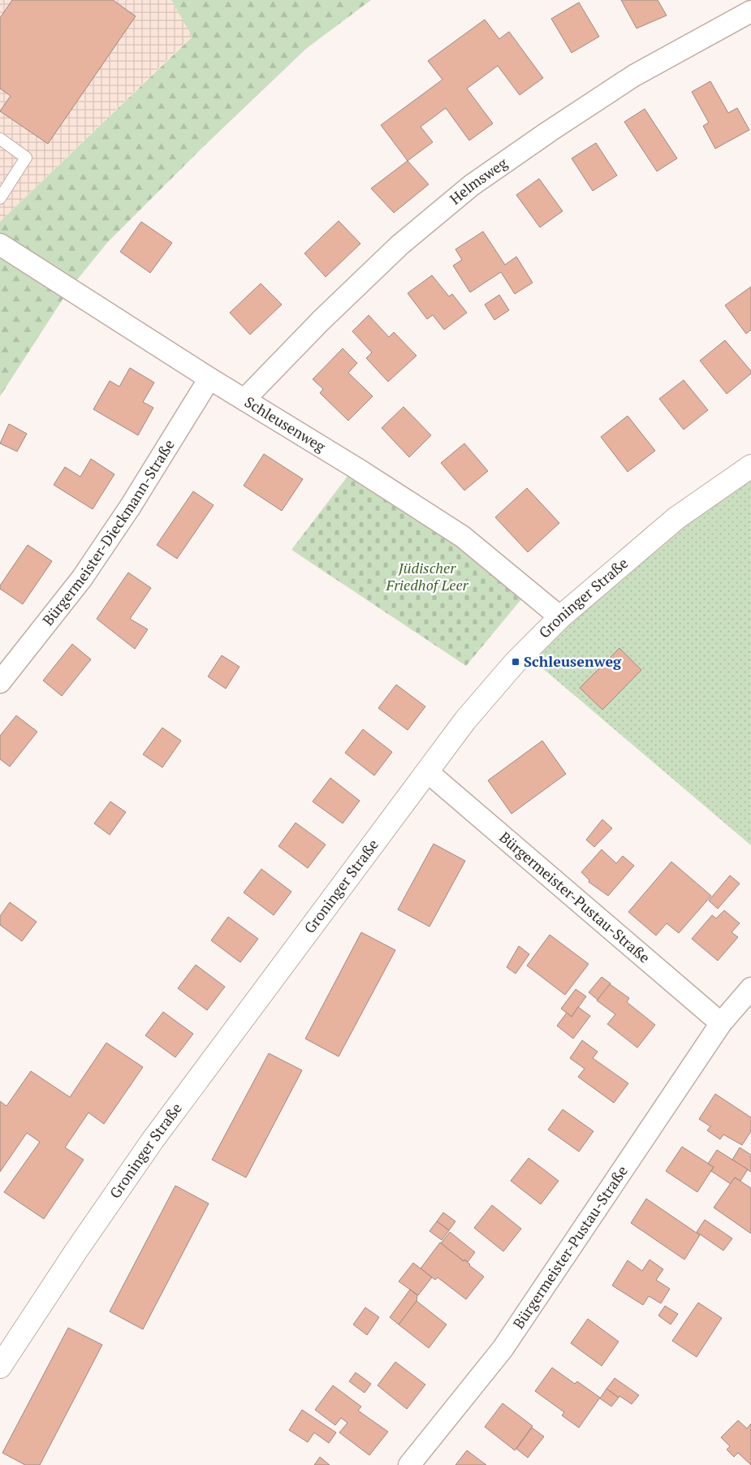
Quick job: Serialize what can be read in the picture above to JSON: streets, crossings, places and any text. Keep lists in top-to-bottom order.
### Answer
{
  "streets": {
    "street": [
      "Helmsweg",
      "Schleusenweg",
      "Bürgermeister-Dieckmann-Straße",
      "Groninger Straße",
      "Bürgermeister-Pustau-Straße"
    ]
  },
  "crossings": [
    ["Helmsweg", "Schleusenweg"],
    ["Schleusenweg", "Bürgermeister-Dieckmann-Straße"],
    ["Schleusenweg", "Groninger Straße"],
    ["Groninger Straße", "Bürgermeister-Pustau-Straße"]
  ],
  "parks": ["Jüdischer Friedhof Leer"],
  "places": {
    "transit": ["Schleusenweg"]
  }
}
